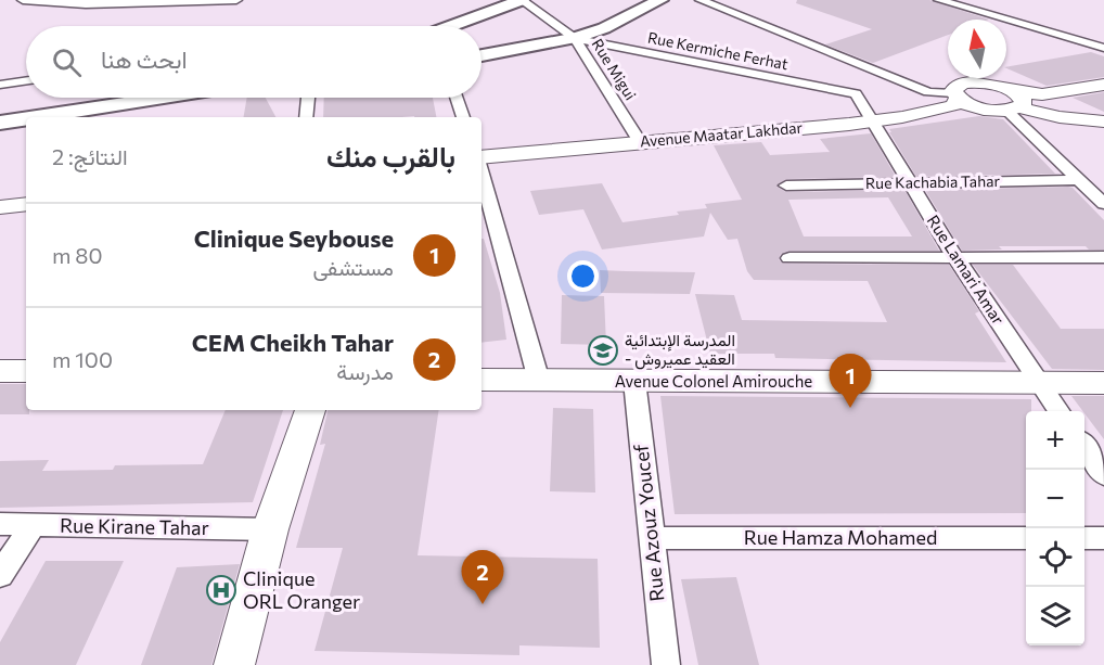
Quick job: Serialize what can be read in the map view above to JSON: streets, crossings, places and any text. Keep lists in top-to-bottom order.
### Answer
{
  "streets": {
    "main road": ["Avenue Maatar Lakhdar", "Avenue Colonel Amirouche"],
    "street": [
      "Rue Kermiche Ferhat",
      "Rue Migui",
      "Rue Kachabia Tahar",
      "Rue Lamari Amar",
      "Rue Azouz Youcef",
      "Rue Kirane Tahar",
      "Rue Hamza Mohamed"
    ]
  },
  "crossings": [
    ["Rue Kermiche Ferhat", "Rue Migui"],
    ["Rue Kermiche Ferhat", "Rue Lamari Amar"],
    ["Rue Migui", "Avenue Maatar Lakhdar"],
    ["Avenue Maatar Lakhdar", "Rue Lamari Amar"],
    ["Rue Kachabia Tahar", "Rue Lamari Amar"],
    ["Rue Lamari Amar", "Avenue Colonel Amirouche"],
    ["Avenue Colonel Amirouche", "Rue Azouz Youcef"],
    ["Rue Azouz Youcef", "Rue Hamza Mohamed"]
  ],
  "places": {
    "school or university": ["المدرسة الإبتدائية - العقيد عميروش"],
    "hospital": ["Clinique ORL Oranger"]
  },
  "north": "top",
  "page": {
    "search": "ابحث هنا",
    "heading": ["بالقرب منك", "النتائج: 2"],
    "list": [
      {
        "mark": "1",
        "name": "Clinique Seybouse",
        "note": "مستشفى",
        "value": "80 m"
      },
      {
        "mark": "2",
        "name": "CEM Cheikh Tahar",
        "note": "مدرسة",
        "value": "100 m"
      }
    ],
    "pins": ["1", "2"],
    "map_buttons": ["+", "−"]
  }
}
